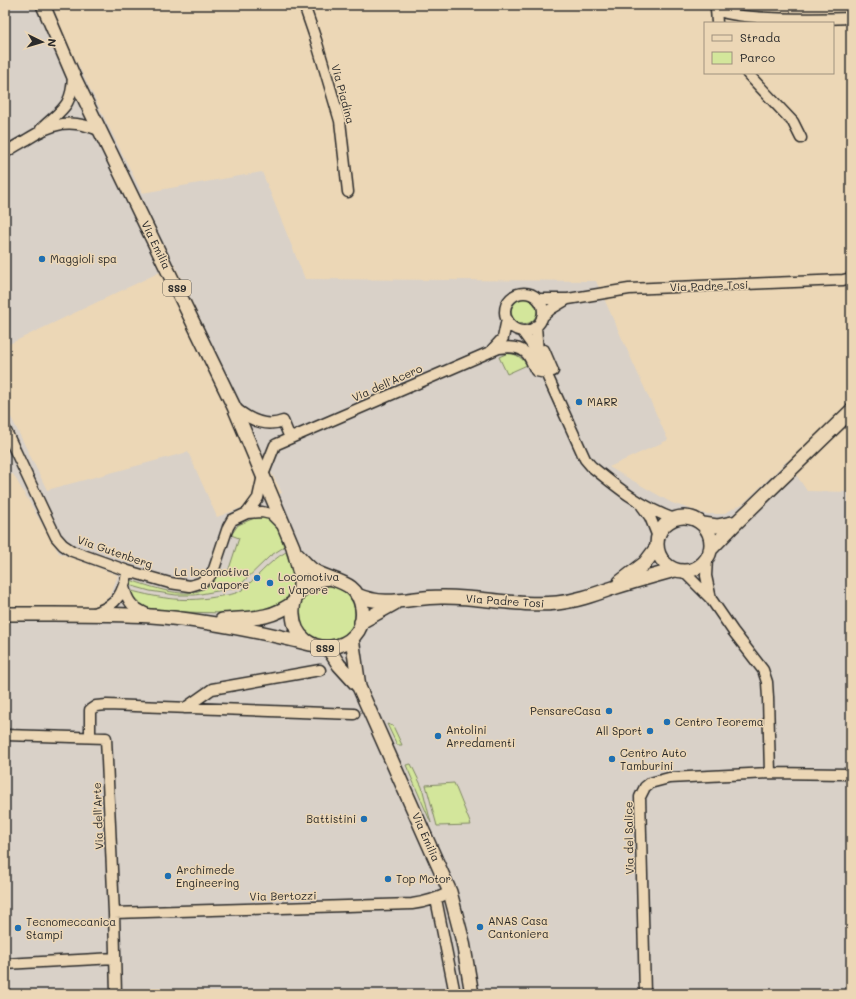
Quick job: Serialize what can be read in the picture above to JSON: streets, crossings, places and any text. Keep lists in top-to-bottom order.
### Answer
{
  "streets": {
    "main road": ["Via Emilia", "Via Padre Tosi", "SS9"],
    "street": [
      "Via Piadina",
      "Via dell'Acero",
      "Via Gutenberg",
      "Via dell'Arte",
      "Via del Salice",
      "Via Bertozzi"
    ]
  },
  "crossings": [
    ["Via Emilia", "Via Padre Tosi"],
    ["Via Emilia", "SS9"],
    ["Via Emilia", "Via dell'Acero"],
    ["Via Emilia", "Via Gutenberg"],
    ["Via Emilia", "Via Bertozzi"],
    ["Via Padre Tosi", "SS9"],
    ["Via Padre Tosi", "Via dell'Acero"],
    ["Via dell'Acero", "Via Gutenberg"],
    ["Via dell'Arte", "Via Bertozzi"]
  ],
  "places": [
    "Maggioli spa",
    "MARR",
    "La locomotiva a vapore",
    "Locomotiva a Vapore",
    "PensareCasa",
    "Centro Teorema",
    "All Sport",
    "Antolini Arredamenti",
    "Centro Auto Tamburini",
    "Battistini",
    "Archimede Engineering",
    "Top Motor",
    "ANAS Casa Cantoniera",
    "Tecnomeccanica Stampi"
  ],
  "legend": ["Strada", "Parco"],
  "north": "right"
}
